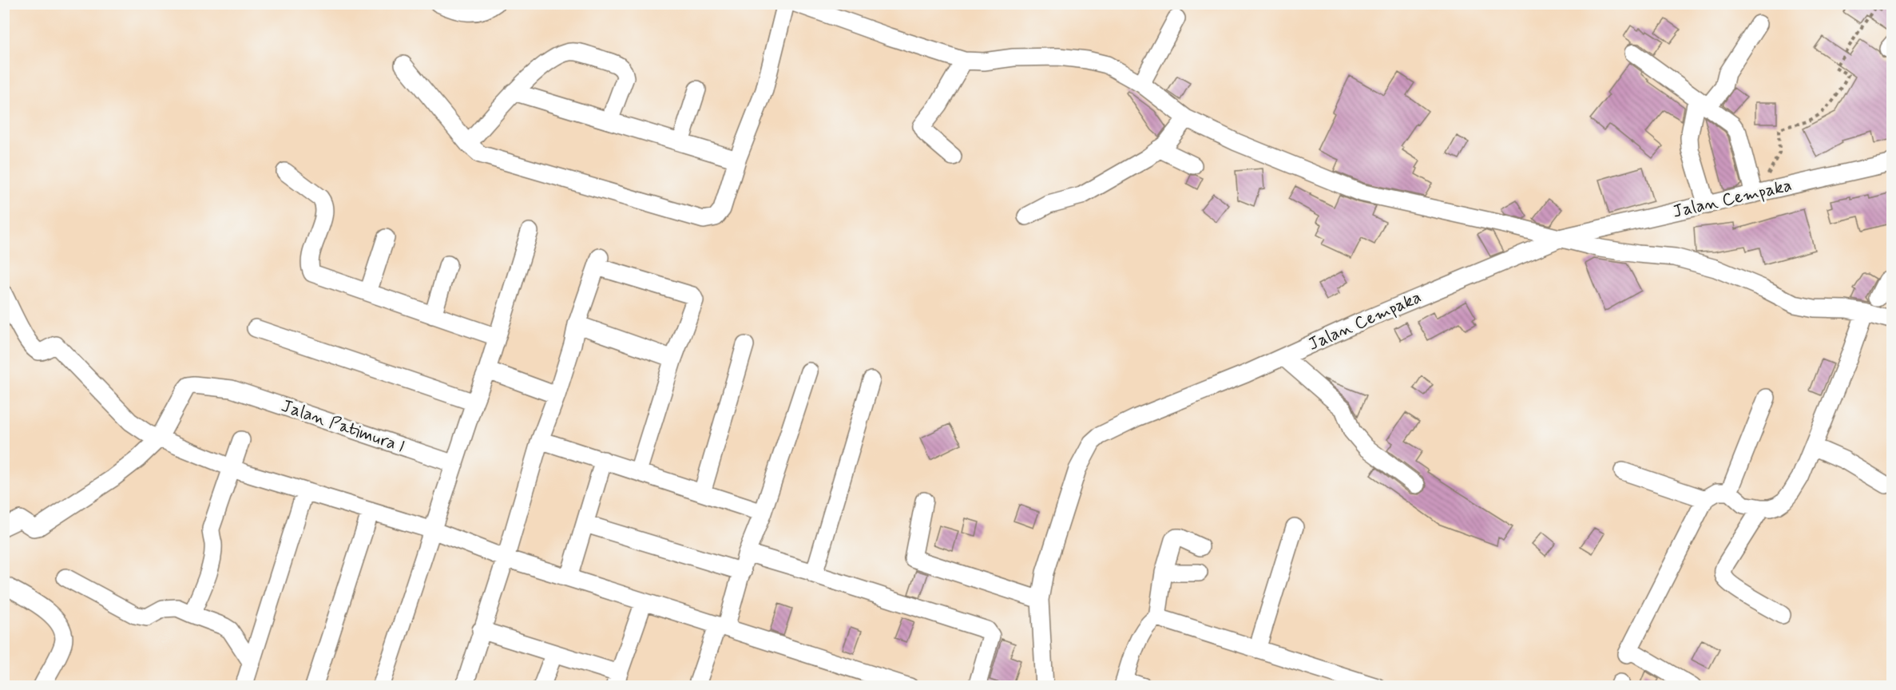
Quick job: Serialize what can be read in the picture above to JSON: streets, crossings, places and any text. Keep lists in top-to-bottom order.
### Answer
{
  "streets": {
    "street": ["Jalan Cempaka", "Jalan Patimura l"]
  }
}
